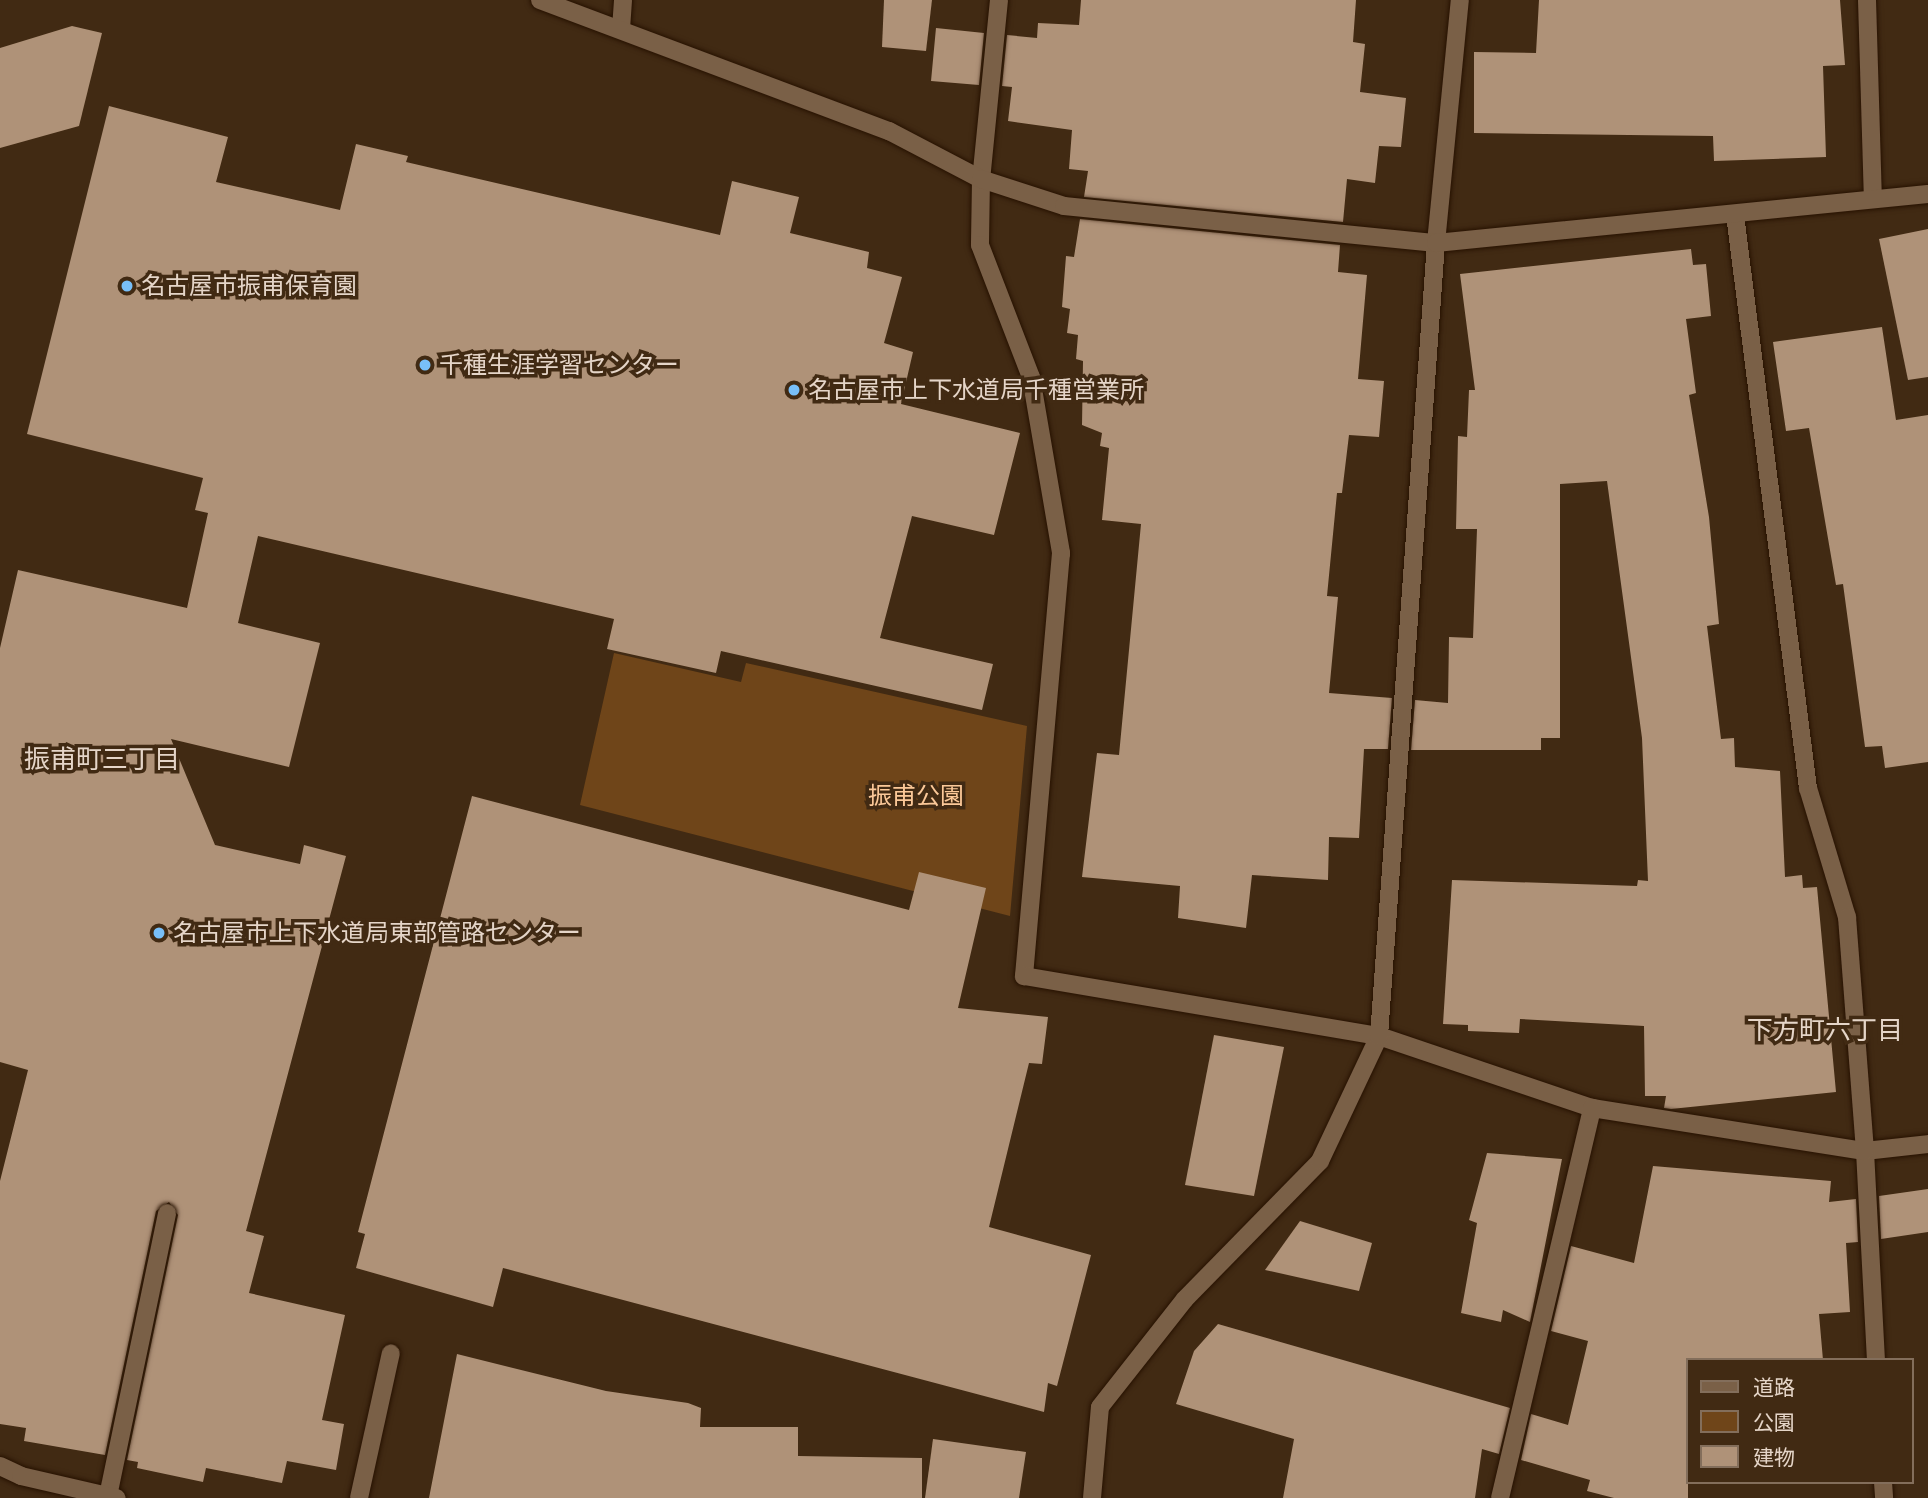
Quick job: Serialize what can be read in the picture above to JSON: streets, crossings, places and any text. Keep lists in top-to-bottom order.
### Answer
{
  "districts": ["振甫町三丁目", "下方町六丁目"],
  "parks": ["振甫公園"],
  "places": [
    "名古屋市振甫保育園",
    "千種生涯学習センター",
    "名古屋市上下水道局千種営業所",
    "名古屋市上下水道局東部管路センター"
  ],
  "legend": ["道路", "公園", "建物"]
}
